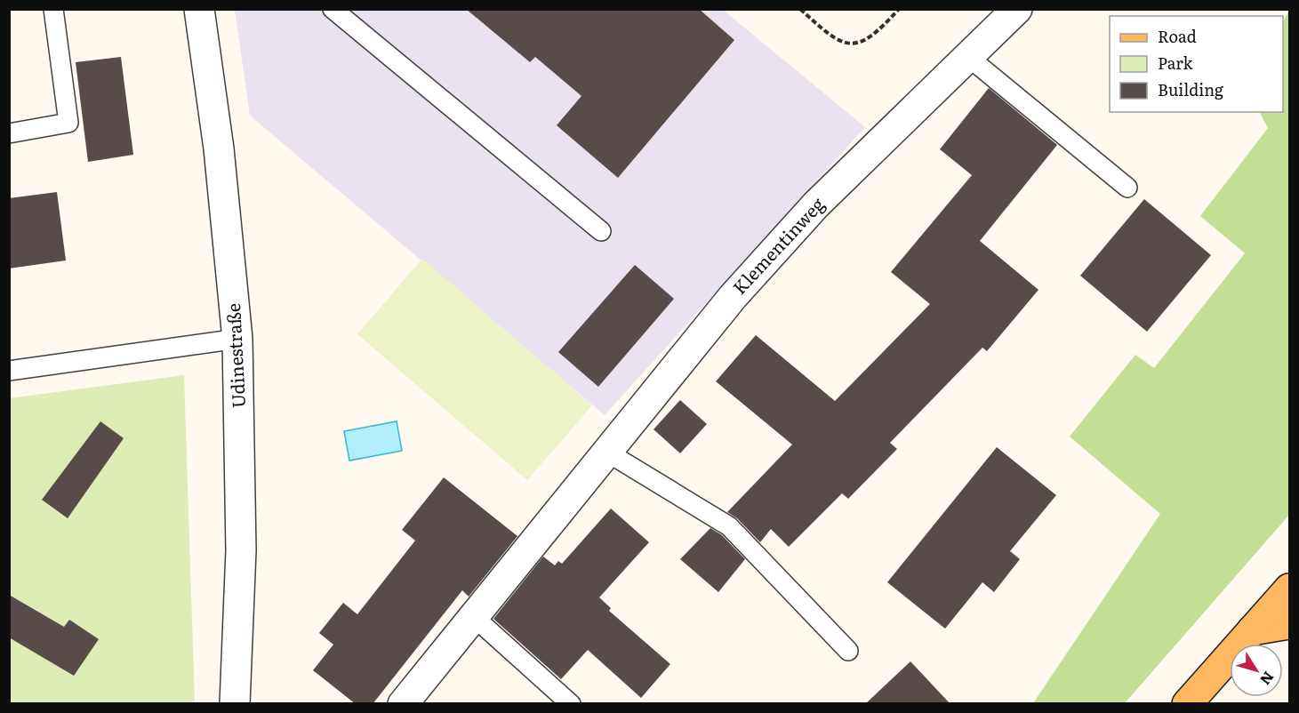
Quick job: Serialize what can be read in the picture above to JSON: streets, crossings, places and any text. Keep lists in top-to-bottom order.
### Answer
{
  "streets": {
    "street": ["Klementinweg", "Udinestraße"]
  },
  "legend": ["Road", "Park", "Building"],
  "north": "bottom right"
}
